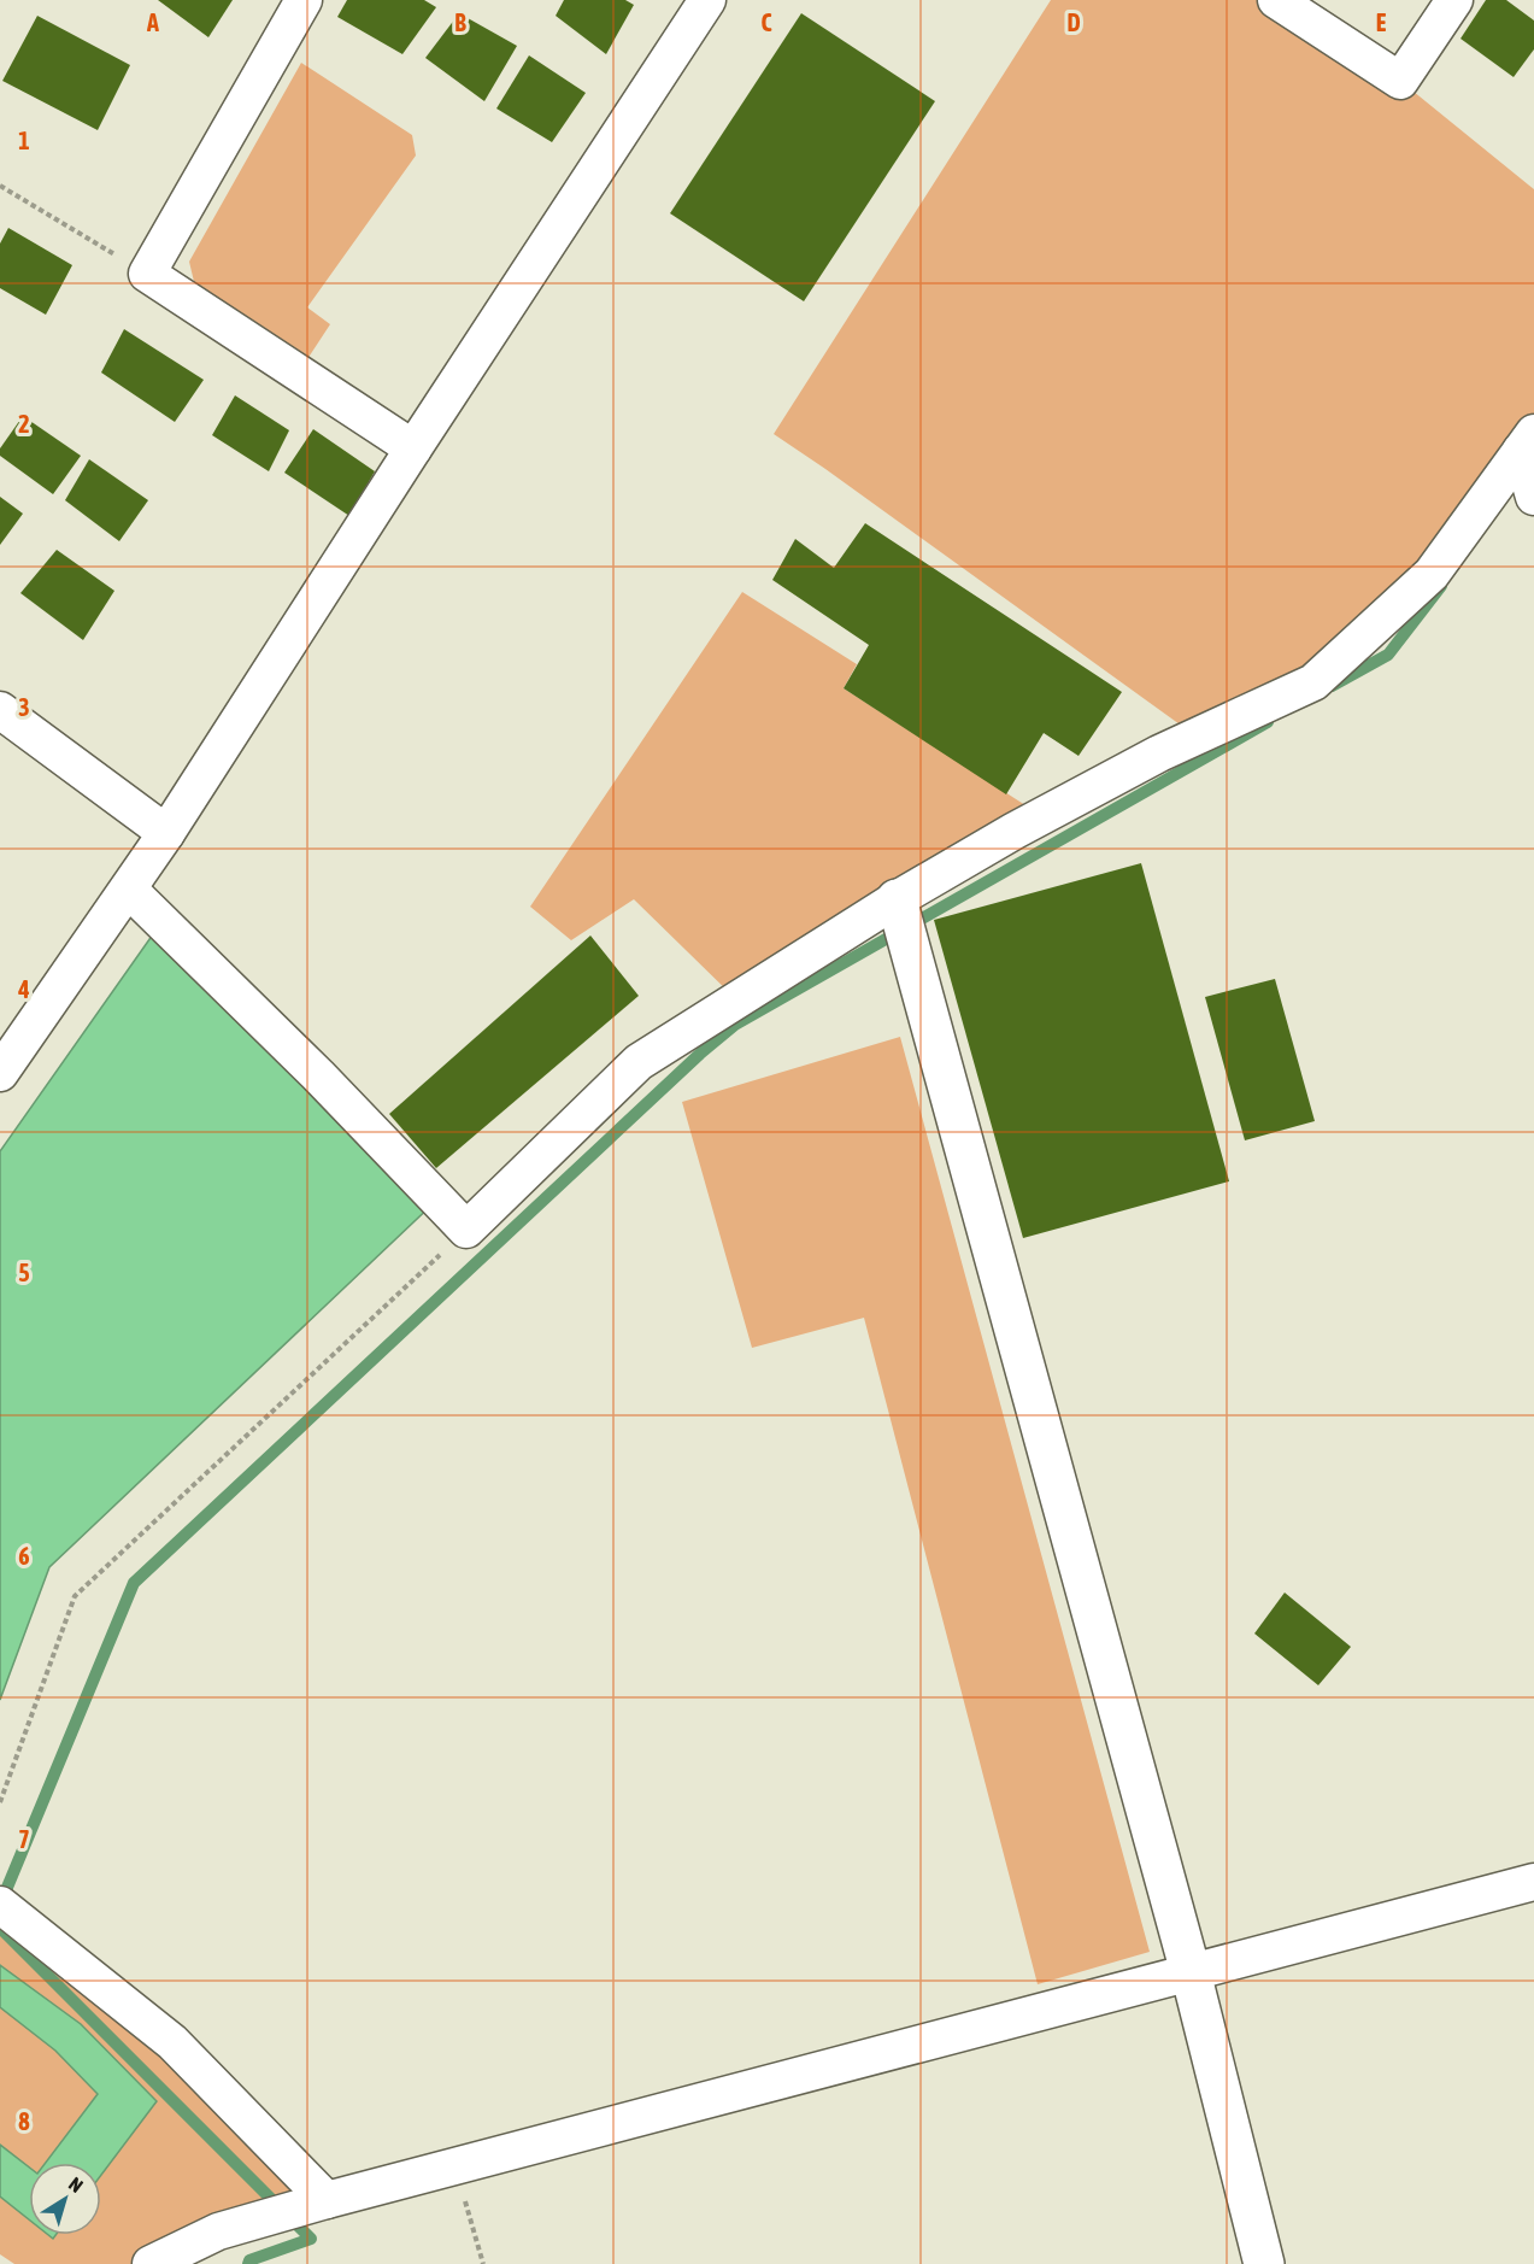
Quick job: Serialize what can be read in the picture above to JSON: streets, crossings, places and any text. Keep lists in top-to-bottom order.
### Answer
{
  "north": "top right",
  "grid": {
    "columns": [
      "A",
      "B",
      "C",
      "D",
      "E"
    ],
    "rows": [
      "1",
      "2",
      "3",
      "4",
      "5",
      "6",
      "7",
      "8"
    ]
  }
}
